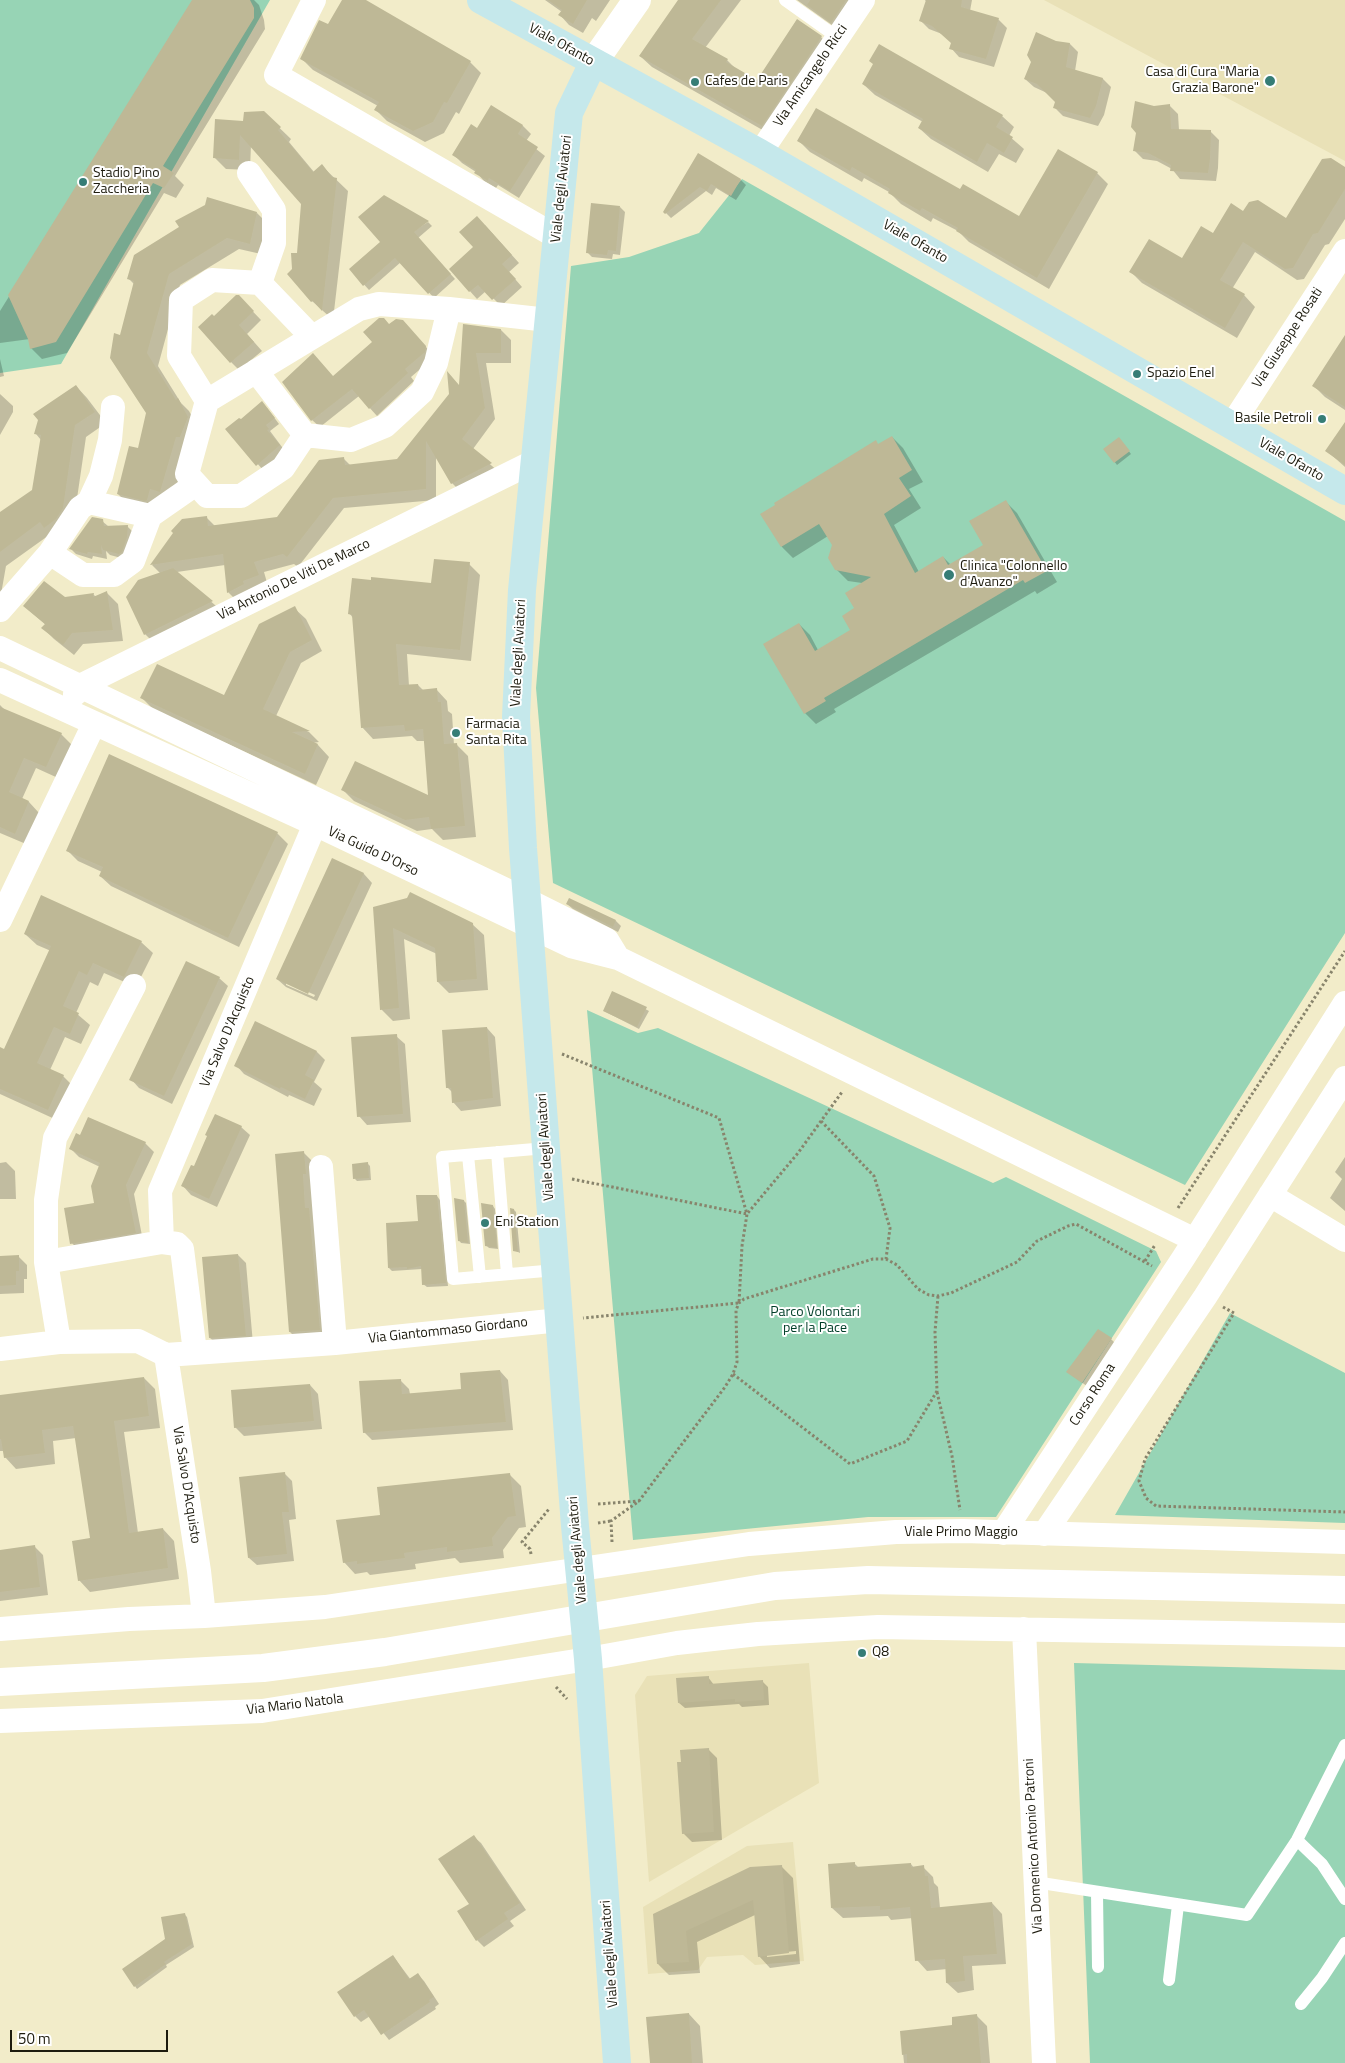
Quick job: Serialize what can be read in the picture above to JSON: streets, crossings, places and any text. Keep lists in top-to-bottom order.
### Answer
{
  "streets": {
    "main road": ["Viale Ofanto", "Viale degli Aviatori"],
    "street": [
      "Via Amicangelo Ricci",
      "Via Giuseppe Rosati",
      "Via Antonio De Viti De Marco",
      "Via Guido D'Orso",
      "Via Salvo D'Acquisto",
      "Via Giantommaso Giordano",
      "Corso Roma",
      "Viale Primo Maggio",
      "Via Mario Natola",
      "Via Domenico Antonio Patroni"
    ]
  },
  "crossings": [
    ["Viale Ofanto", "Via Amicangelo Ricci"],
    ["Viale Ofanto", "Viale degli Aviatori"],
    ["Viale Ofanto", "Via Giuseppe Rosati"],
    ["Viale degli Aviatori", "Via Antonio De Viti De Marco"],
    ["Viale degli Aviatori", "Via Guido D'Orso"],
    ["Viale degli Aviatori", "Via Giantommaso Giordano"],
    ["Viale degli Aviatori", "Viale Primo Maggio"],
    ["Viale degli Aviatori", "Via Mario Natola"],
    ["Via Antonio De Viti De Marco", "Via Guido D'Orso"],
    ["Via Guido D'Orso", "Via Salvo D'Acquisto"],
    ["Via Salvo D'Acquisto", "Via Giantommaso Giordano"],
    ["Corso Roma", "Viale Primo Maggio"]
  ],
  "parks": ["Parco Volontari per la Pace"],
  "places": [
    "Casa di Cura \"Maria Grazia Barone\"",
    "Cafes de Paris",
    "Stadio Pino Zaccheria",
    "Spazio Enel",
    "Basile Petroli",
    "Clinica \"Colonnello d'Avanzo\"",
    "Farmacia Santa Rita",
    "Eni Station",
    "Q8"
  ],
  "scale_bar": "50 m"
}
